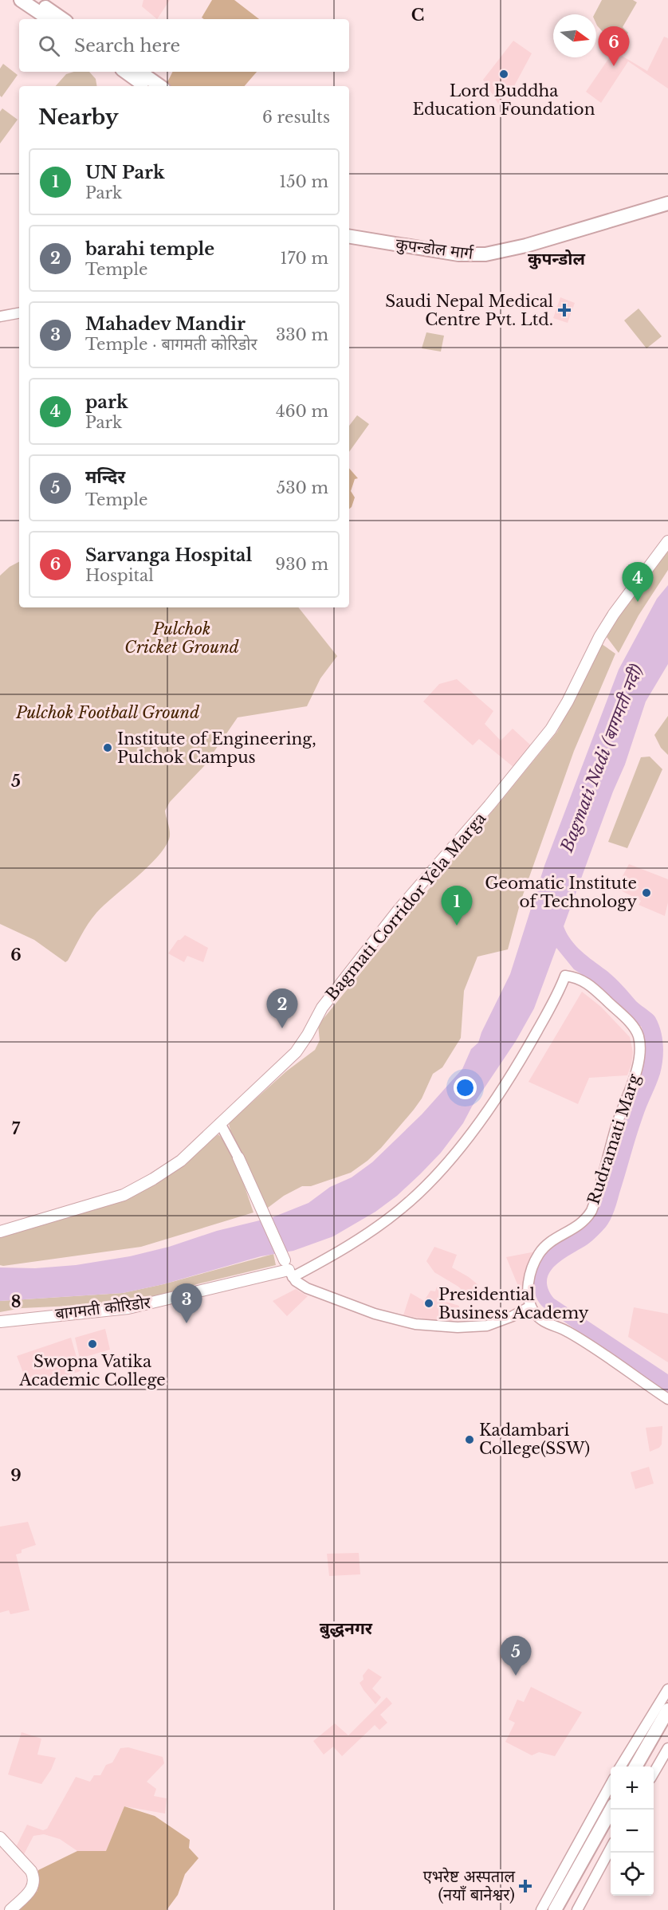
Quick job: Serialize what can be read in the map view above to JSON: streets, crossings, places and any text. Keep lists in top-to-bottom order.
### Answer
{
  "streets": {
    "main road": ["कुपन्डोल मार्ग", "Bagmati Corridor Yela Marga", "बागमती कोरिडोर"],
    "street": ["Rudramati Marg"]
  },
  "crossings": [
    ["Rudramati Marg", "बागमती कोरिडोर"]
  ],
  "districts": ["कुपन्डोल", "बुद्धनगर"],
  "water": ["Bagmati Nadi (बागमती नदी)"],
  "parks": ["Pulchok Cricket Ground", "Pulchok Football Ground"],
  "places": {
    "other": [
      "Lord Buddha Education Foundation",
      "Institute of Engineering, Pulchok Campus",
      "Geomatic Institute of Technology",
      "Presidential Business Academy",
      "Swopna Vatika Academic College",
      "Kadambari College(SSW)"
    ],
    "health": ["Saudi Nepal Medical Centre Pvt. Ltd.", "एभरेष्ट अस्पताल (नयाँ बानेश्वर)"]
  },
  "north": "right",
  "page": {
    "search": "Search here",
    "pins": [
      "6",
      "4",
      "1",
      "2",
      "3",
      "5"
    ],
    "heading": ["Nearby", "6 results"],
    "list": [
      {
        "mark": "1",
        "name": "UN Park",
        "note": "Park",
        "value": "150 m"
      },
      {
        "mark": "2",
        "name": "barahi temple",
        "note": "Temple",
        "value": "170 m"
      },
      {
        "mark": "3",
        "name": "Mahadev Mandir",
        "note": "Temple · बागमती कोरिडोर",
        "value": "330 m"
      },
      {
        "mark": "4",
        "name": "park",
        "note": "Park",
        "value": "460 m"
      },
      {
        "mark": "5",
        "name": "मन्दिर",
        "note": "Temple",
        "value": "530 m"
      },
      {
        "mark": "6",
        "name": "Sarvanga Hospital",
        "note": "Hospital",
        "value": "930 m"
      }
    ],
    "map_buttons": ["+", "−"]
  },
  "grid": {
    "columns": ["C"],
    "rows": [
      "5",
      "6",
      "7",
      "8",
      "9"
    ]
  }
}
